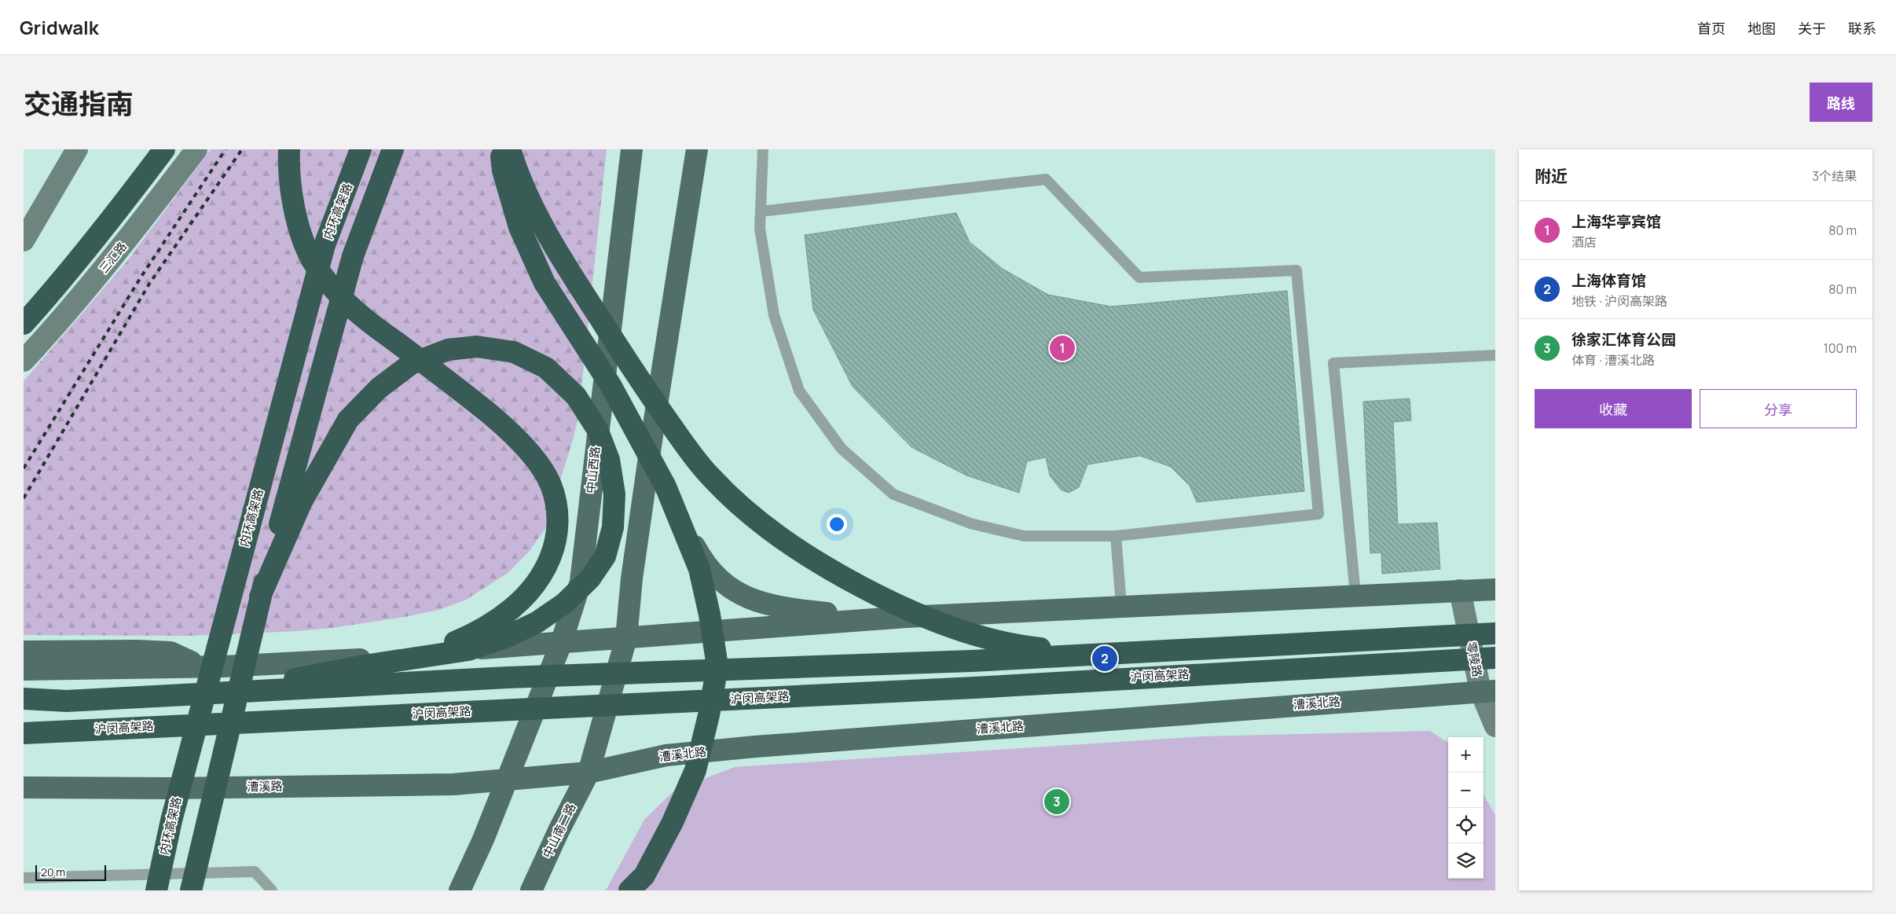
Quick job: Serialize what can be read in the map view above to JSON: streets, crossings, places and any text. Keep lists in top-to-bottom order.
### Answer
{
  "streets": {
    "highway": ["内环高架路", "沪闵高架路"],
    "main road": [
      "中山西路",
      "漕溪北路",
      "漕溪路",
      "中山南二路"
    ],
    "street": ["三汇路", "零陵路"]
  },
  "crossings": [
    ["中山西路", "漕溪北路"],
    ["中山西路", "漕溪路"],
    ["零陵路", "漕溪北路"],
    ["漕溪北路", "漕溪路"],
    ["漕溪北路", "中山南二路"]
  ],
  "scale_bar": "20 m",
  "page": {
    "header": "Gridwalk",
    "nav": [
      "首页",
      "地图",
      "关于",
      "联系"
    ],
    "title": "交通指南",
    "buttons": [
      "路线",
      ["收藏", "分享"]
    ],
    "heading": ["附近", "3个结果"],
    "list": [
      {
        "mark": "1",
        "name": "上海华亭宾馆",
        "note": "酒店",
        "value": "80 m"
      },
      {
        "mark": "2",
        "name": "上海体育馆",
        "note": "地铁 · 沪闵高架路",
        "value": "80 m"
      },
      {
        "mark": "3",
        "name": "徐家汇体育公园",
        "note": "体育 · 漕溪北路",
        "value": "100 m"
      }
    ],
    "pins": ["1", "2", "3"],
    "map_buttons": ["+", "−"],
    "scale": "20 m"
  }
}
